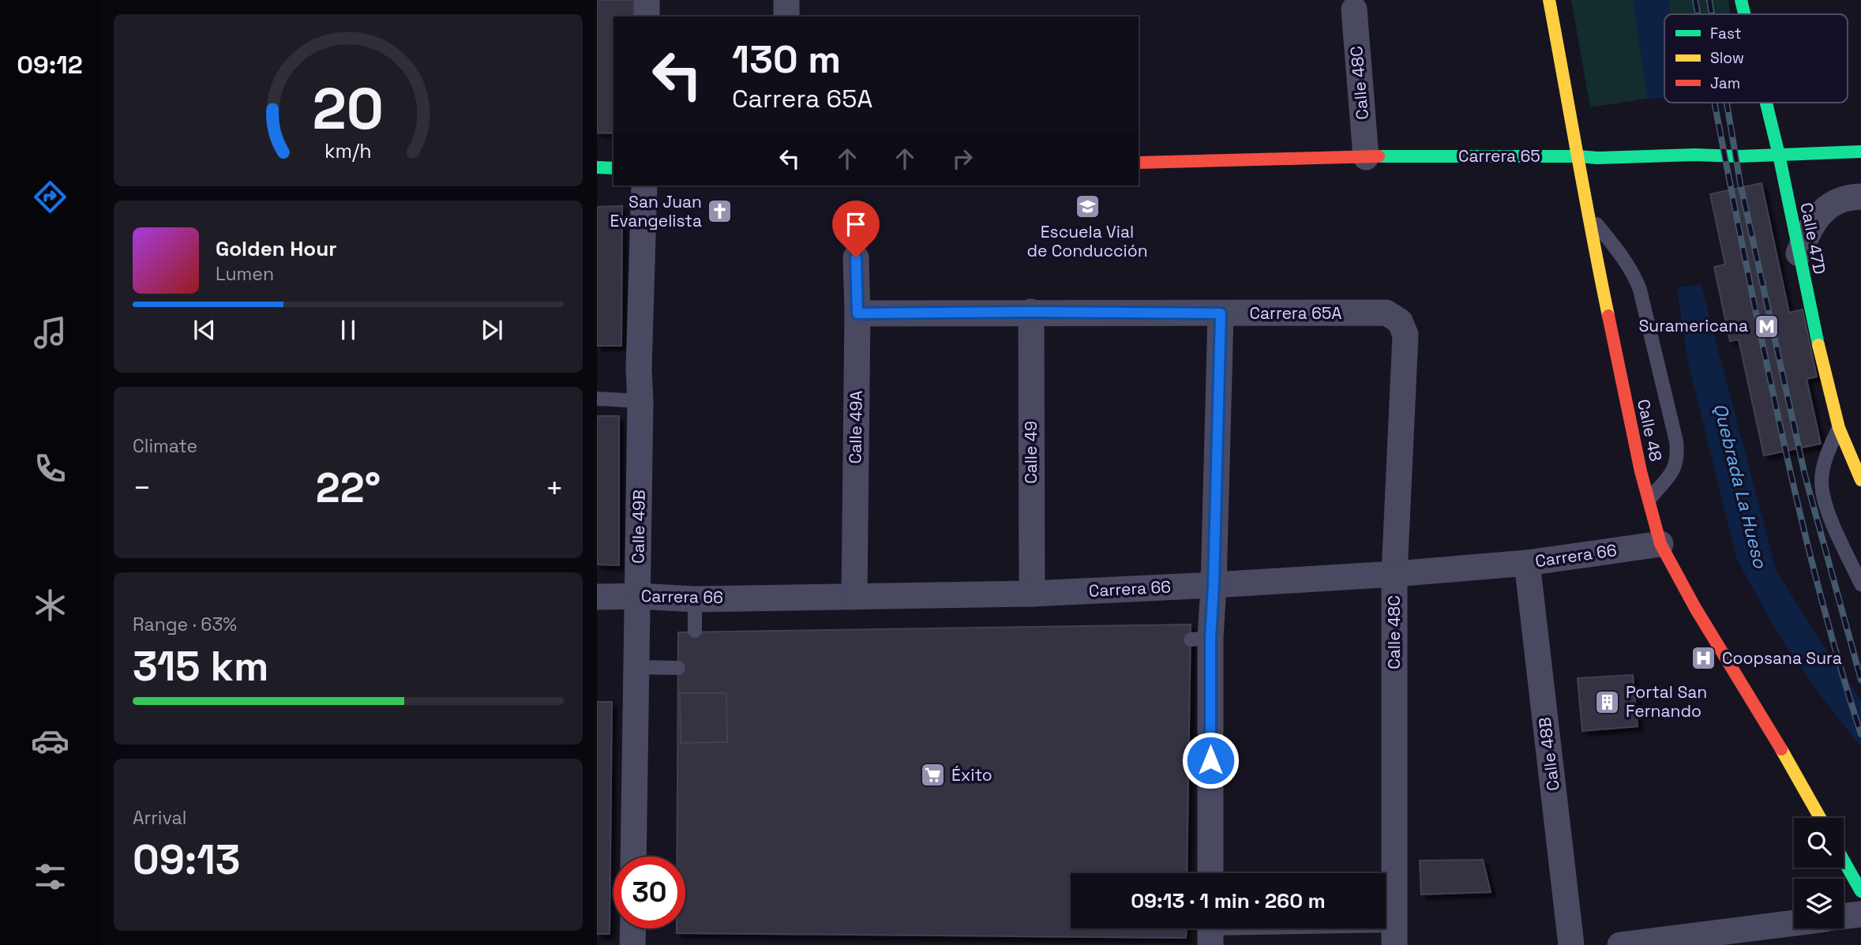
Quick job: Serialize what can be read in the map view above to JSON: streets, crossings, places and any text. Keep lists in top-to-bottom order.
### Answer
{
  "streets": {
    "main road": ["Carrera 65", "Calle 47D", "Calle 48"],
    "street": [
      "Calle 48C",
      "Carrera 65A",
      "Calle 49A",
      "Calle 49",
      "Calle 49B",
      "Carrera 66",
      "Calle 48B"
    ]
  },
  "crossings": [
    ["Calle 48C", "Carrera 65"],
    ["Calle 48C", "Carrera 65A"],
    ["Calle 48C", "Carrera 66"],
    ["Carrera 65", "Calle 47D"],
    ["Carrera 65", "Calle 48"],
    ["Carrera 65A", "Calle 49A"],
    ["Carrera 65A", "Calle 49"],
    ["Calle 49A", "Carrera 66"],
    ["Calle 48", "Carrera 66"],
    ["Calle 49", "Carrera 66"],
    ["Calle 49B", "Carrera 66"],
    ["Carrera 66", "Calle 48B"]
  ],
  "water": ["Quebrada La Hueso"],
  "places": {
    "school or university": ["Escuela Vial de Conducción"],
    "church": ["San Juan Evangelista"],
    "metro station": ["Suramericana"],
    "hospital": ["Coopsana Sura"],
    "building": ["Portal San Fernando"],
    "supermarket": ["Éxito"]
  },
  "legend": ["Fast", "Slow", "Jam"],
  "page": {
    "tabs": "09:12",
    "turn": ["130 m", "Carrera 65A"],
    "song": ["Golden Hour", "Lumen"],
    "tile": [
      "Climate",
      ["Range · 63%", "315 km"],
      ["Arrival", "09:13"]
    ],
    "heat": ["−", "22°", "+"],
    "limit": "30",
    "trip": "09:13 · 1 min · 260 m",
    "gauge": ["20", "km/h"]
  }
}
